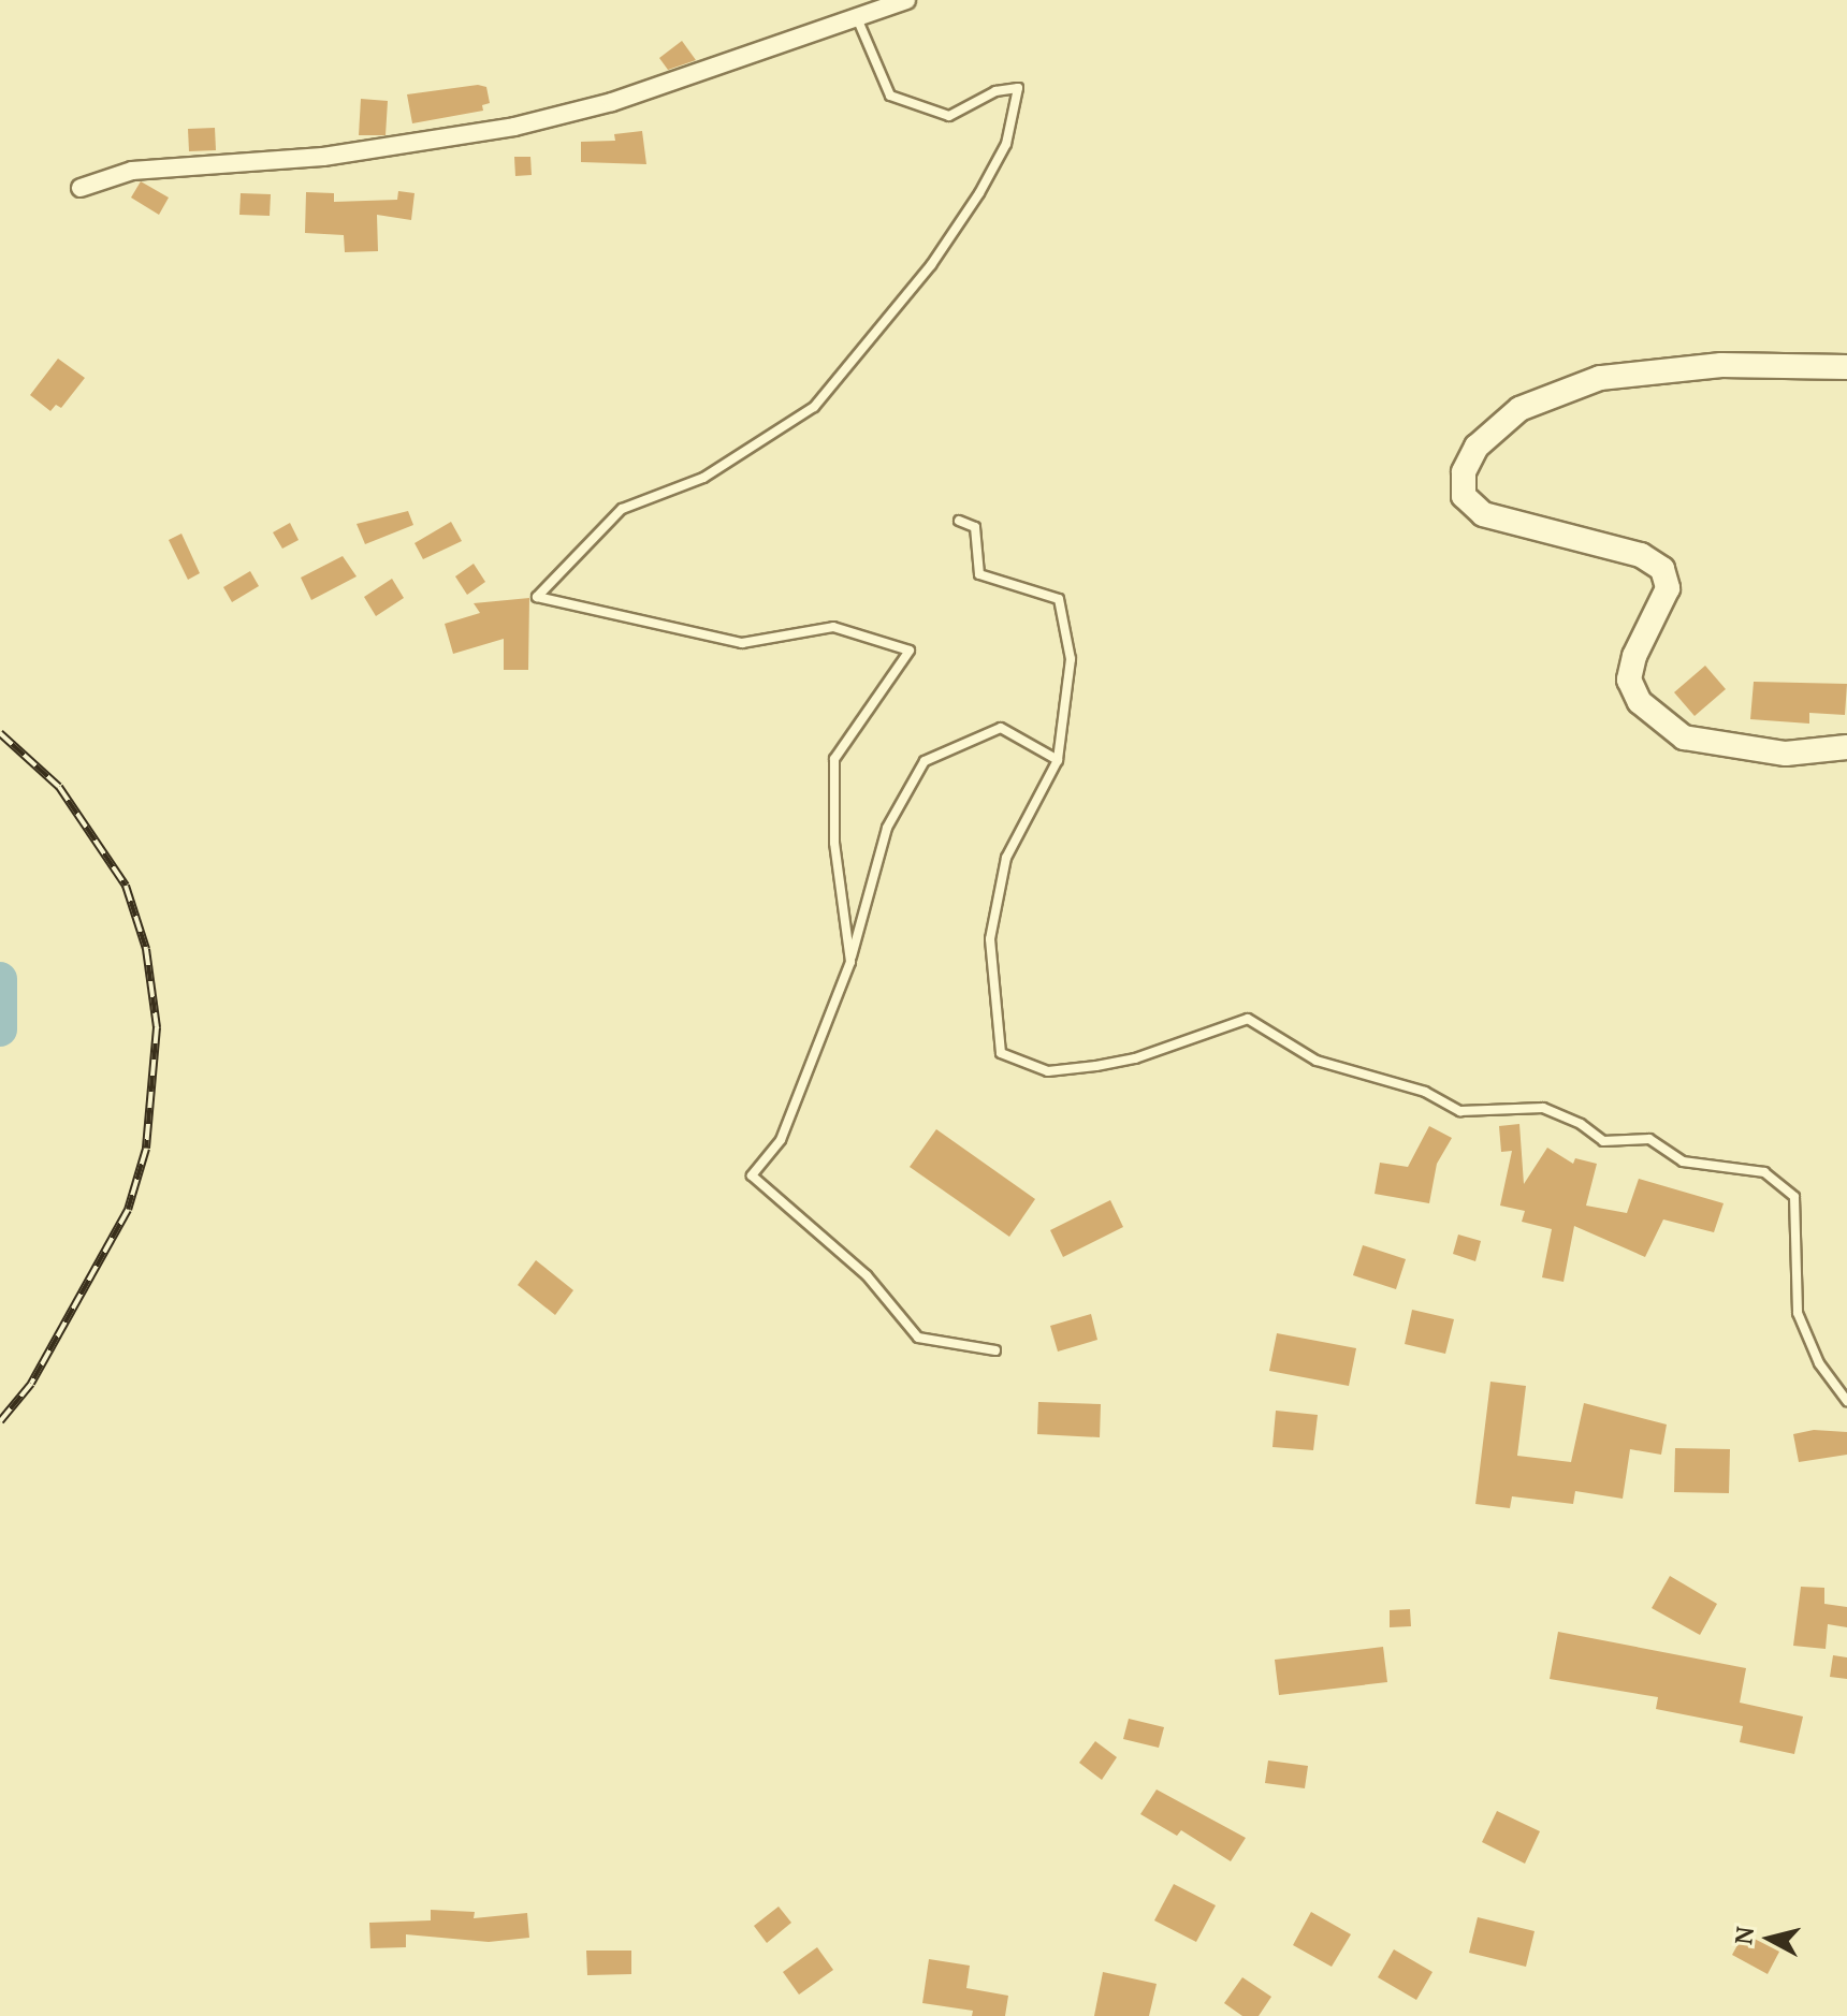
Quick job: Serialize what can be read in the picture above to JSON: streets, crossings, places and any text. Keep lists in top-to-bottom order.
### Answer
{
  "north": "left"
}
